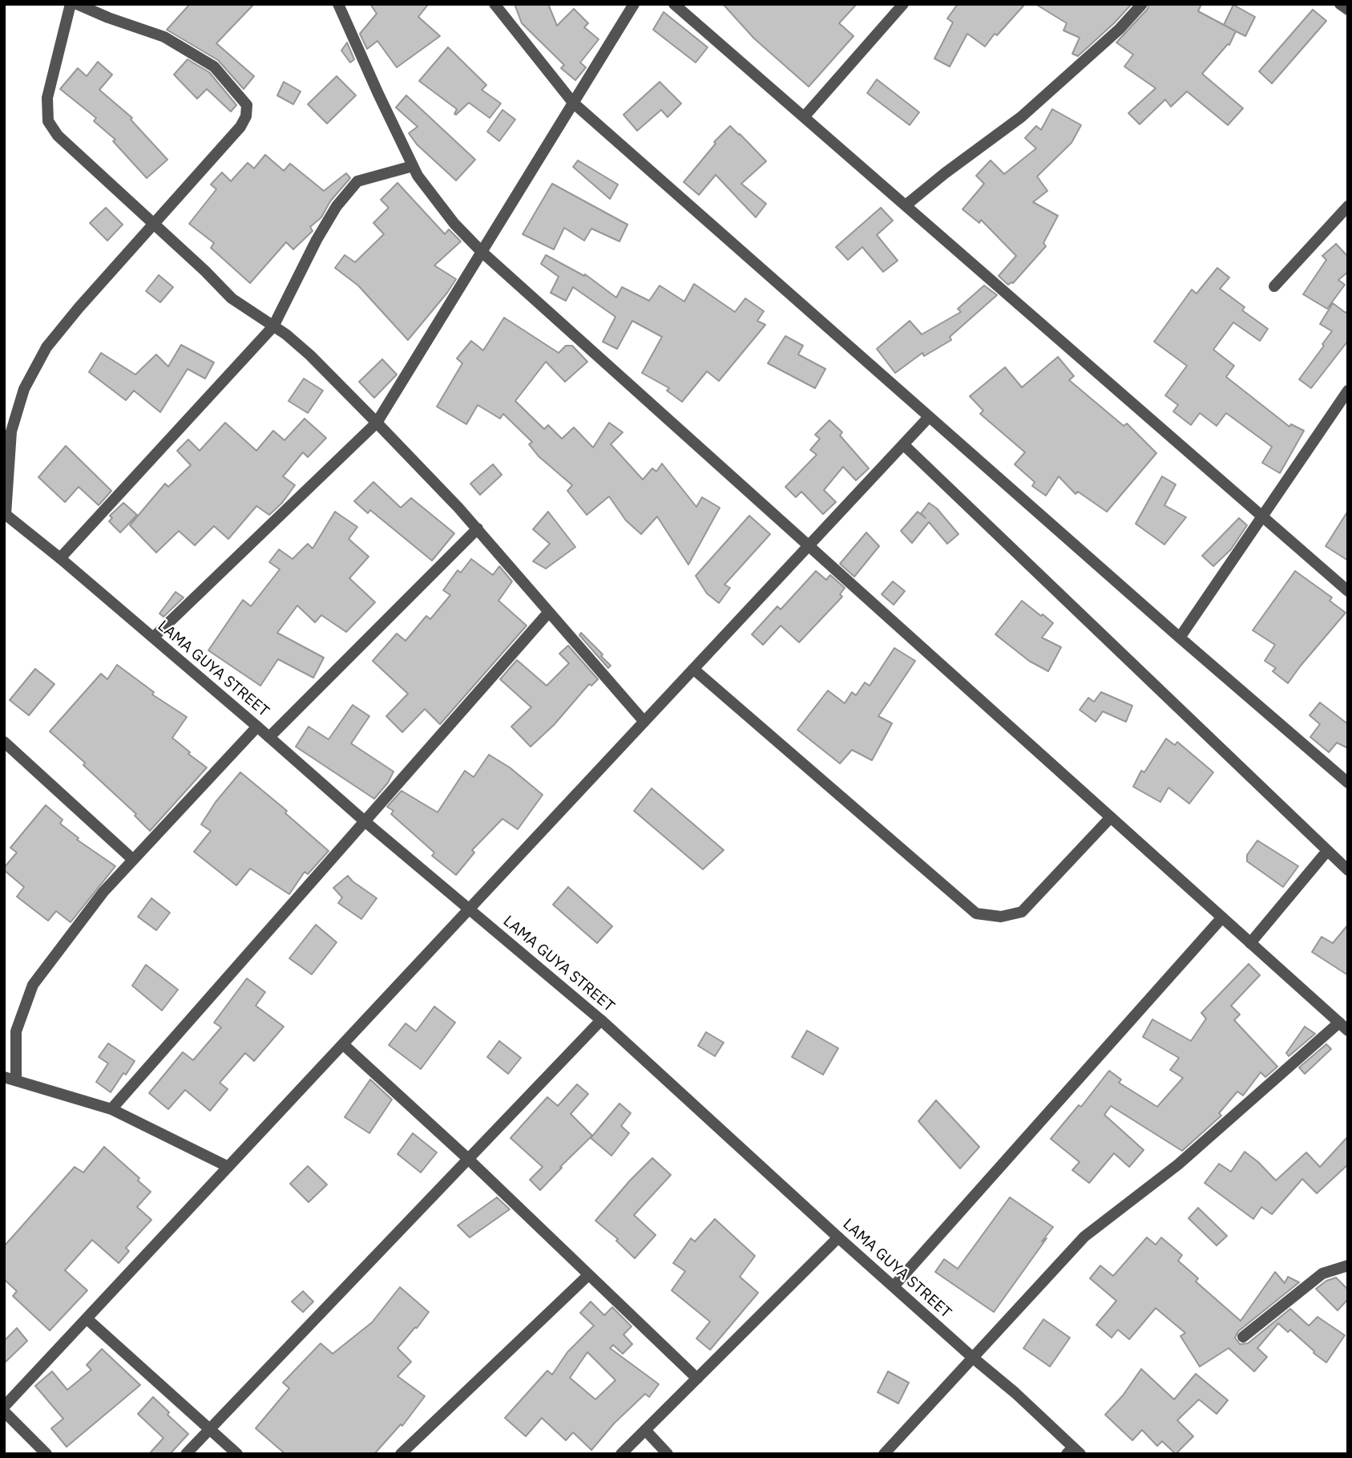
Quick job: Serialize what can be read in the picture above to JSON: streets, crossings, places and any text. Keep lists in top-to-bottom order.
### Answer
{
  "streets": {
    "street": ["LAMA GUYA STREET"]
  }
}
